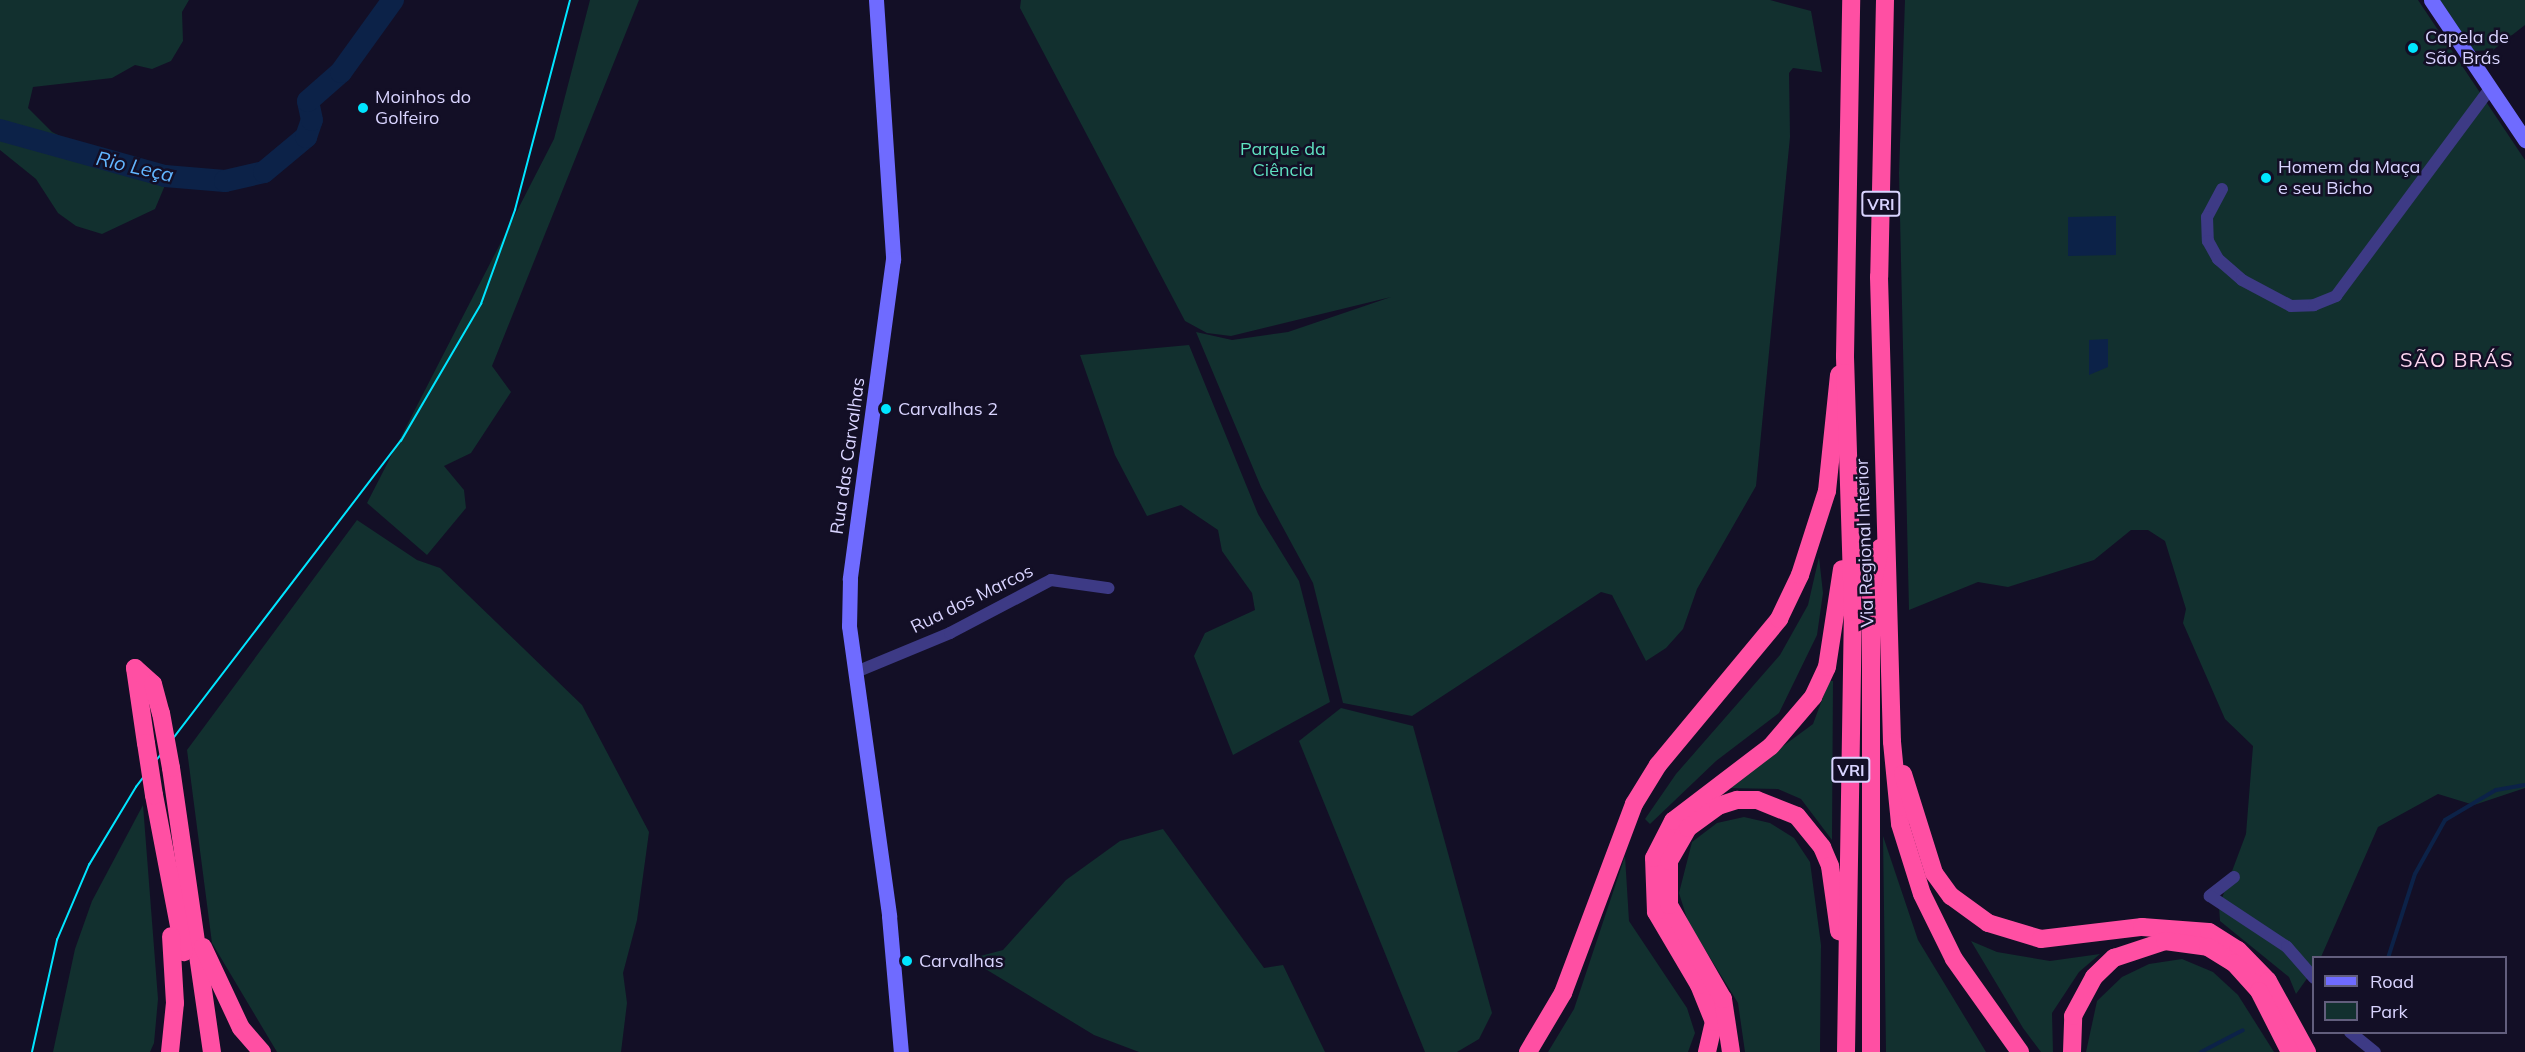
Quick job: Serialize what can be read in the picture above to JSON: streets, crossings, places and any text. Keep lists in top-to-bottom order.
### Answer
{
  "streets": {
    "highway": ["VRI", "Via Regional Interior"],
    "street": ["Rua das Carvalhas", "Rua dos Marcos"]
  },
  "crossings": [
    ["Rua das Carvalhas", "Rua dos Marcos"]
  ],
  "districts": ["SÃO BRÁS"],
  "water": ["Rio Leça"],
  "parks": ["Parque da Ciência"],
  "places": [
    "Capela de São Brás",
    "Moinhos do Golfeiro",
    "Homem da Maça e seu Bicho",
    "Carvalhas 2",
    "Carvalhas"
  ],
  "legend": ["Road", "Park"]
}
